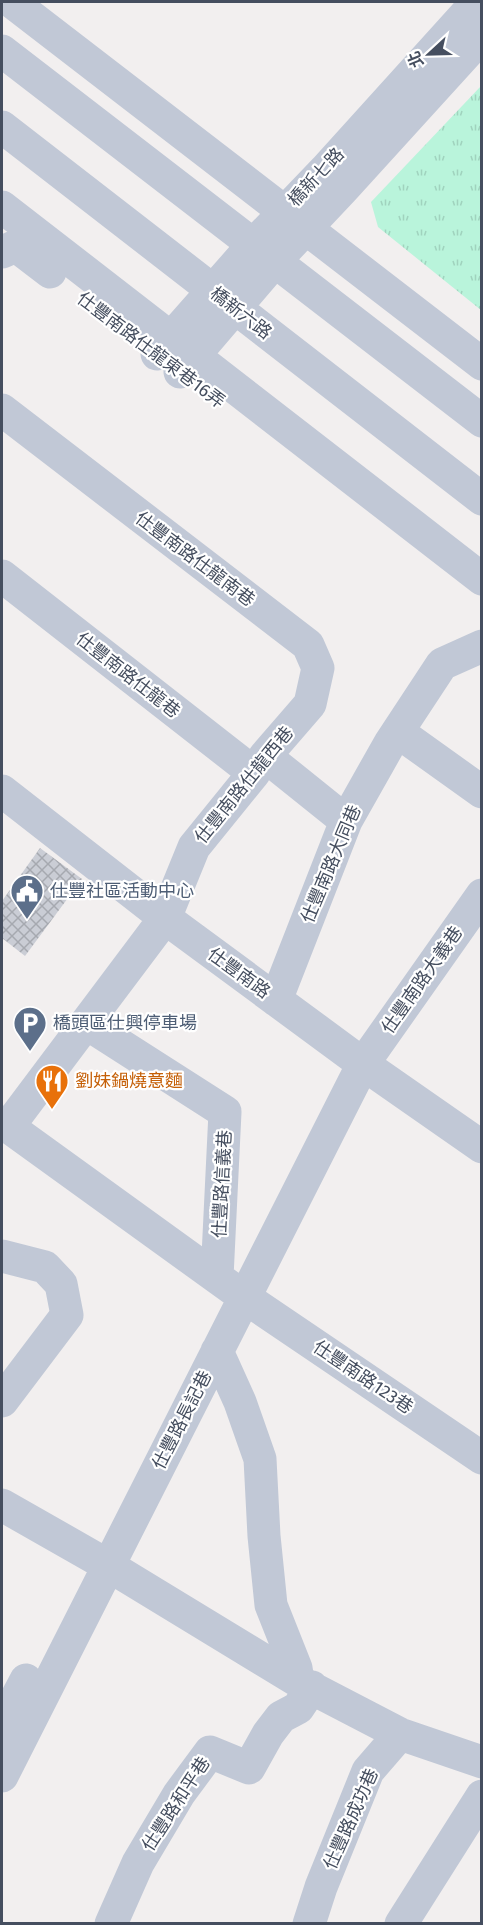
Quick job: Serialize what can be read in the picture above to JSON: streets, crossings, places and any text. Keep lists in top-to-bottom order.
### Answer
{
  "streets": {
    "street": [
      "橋新七路",
      "橋新六路",
      "仕豐南路仕龍東巷16弄",
      "仕豐南路仕龍南巷",
      "仕豐南路仕龍巷",
      "仕豐南路仕龍西巷",
      "仕豐南路大同巷",
      "仕豐南路",
      "仕豐南路大義巷",
      "仕豐路信義巷",
      "仕豐南路123巷",
      "仕豐路長記巷",
      "仕豐路和平巷",
      "仕豐路成功巷"
    ]
  },
  "crossings": [
    ["橋新七路", "橋新六路"],
    ["橋新七路", "仕豐南路仕龍東巷16弄"],
    ["仕豐南路仕龍南巷", "仕豐南路仕龍西巷"],
    ["仕豐南路仕龍巷", "仕豐南路仕龍西巷"],
    ["仕豐南路仕龍巷", "仕豐南路大同巷"],
    ["仕豐南路仕龍西巷", "仕豐南路"],
    ["仕豐南路仕龍西巷", "仕豐路信義巷"],
    ["仕豐南路大同巷", "仕豐南路"],
    ["仕豐南路", "仕豐南路大義巷"],
    ["仕豐南路", "仕豐路長記巷"],
    ["仕豐南路大義巷", "仕豐路長記巷"],
    ["仕豐南路123巷", "仕豐路長記巷"]
  ],
  "places": {
    "public building": ["仕豐社區活動中心"],
    "parking": ["橋頭區仕興停車場"],
    "restaurant": ["劉妹鍋燒意麵"]
  },
  "north": "left"
}
